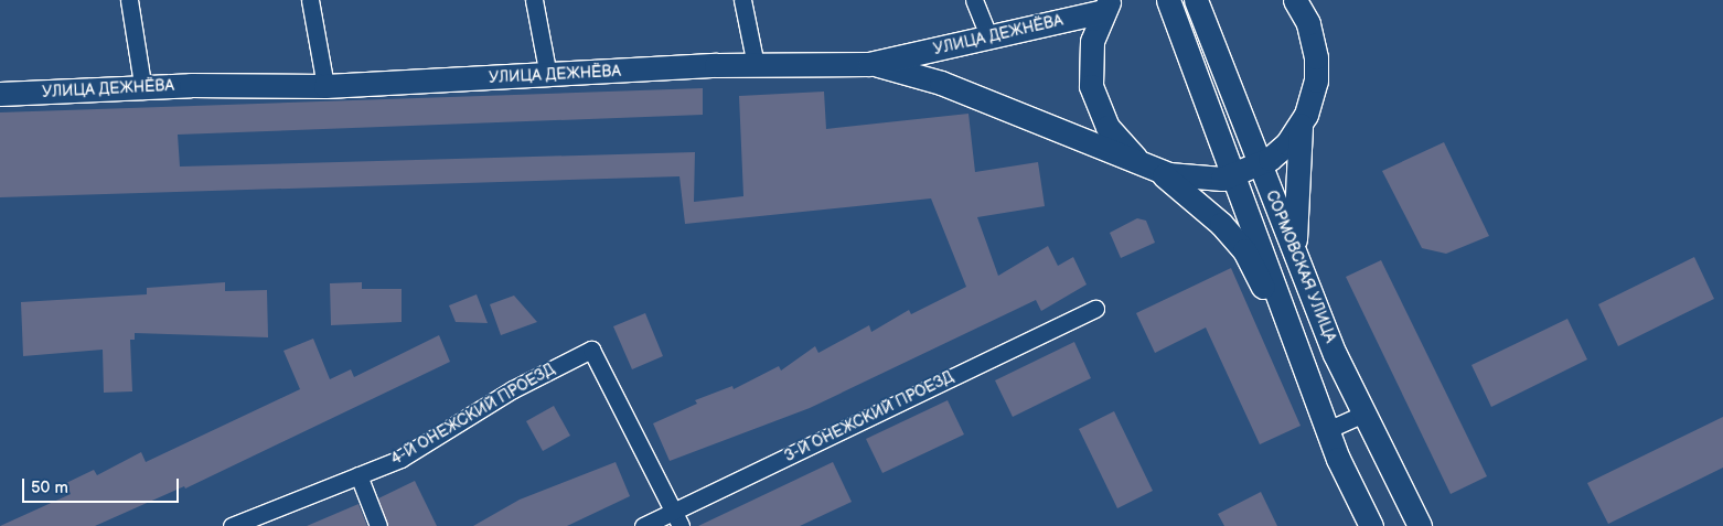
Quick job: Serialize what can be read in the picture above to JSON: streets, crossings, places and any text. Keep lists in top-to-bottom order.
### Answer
{
  "streets": {
    "street": [
      "УЛИЦА ДЕЖНЁВА",
      "СОРМОВСКАЯ УЛИЦА",
      "4-Й ОНЕЖСКИЙ ПРОЕЗД",
      "3-Й ОНЕЖСКИЙ ПРОЕЗД"
    ]
  },
  "crossings": [
    ["4-Й ОНЕЖСКИЙ ПРОЕЗД", "3-Й ОНЕЖСКИЙ ПРОЕЗД"]
  ],
  "scale_bar": "50 m"
}
